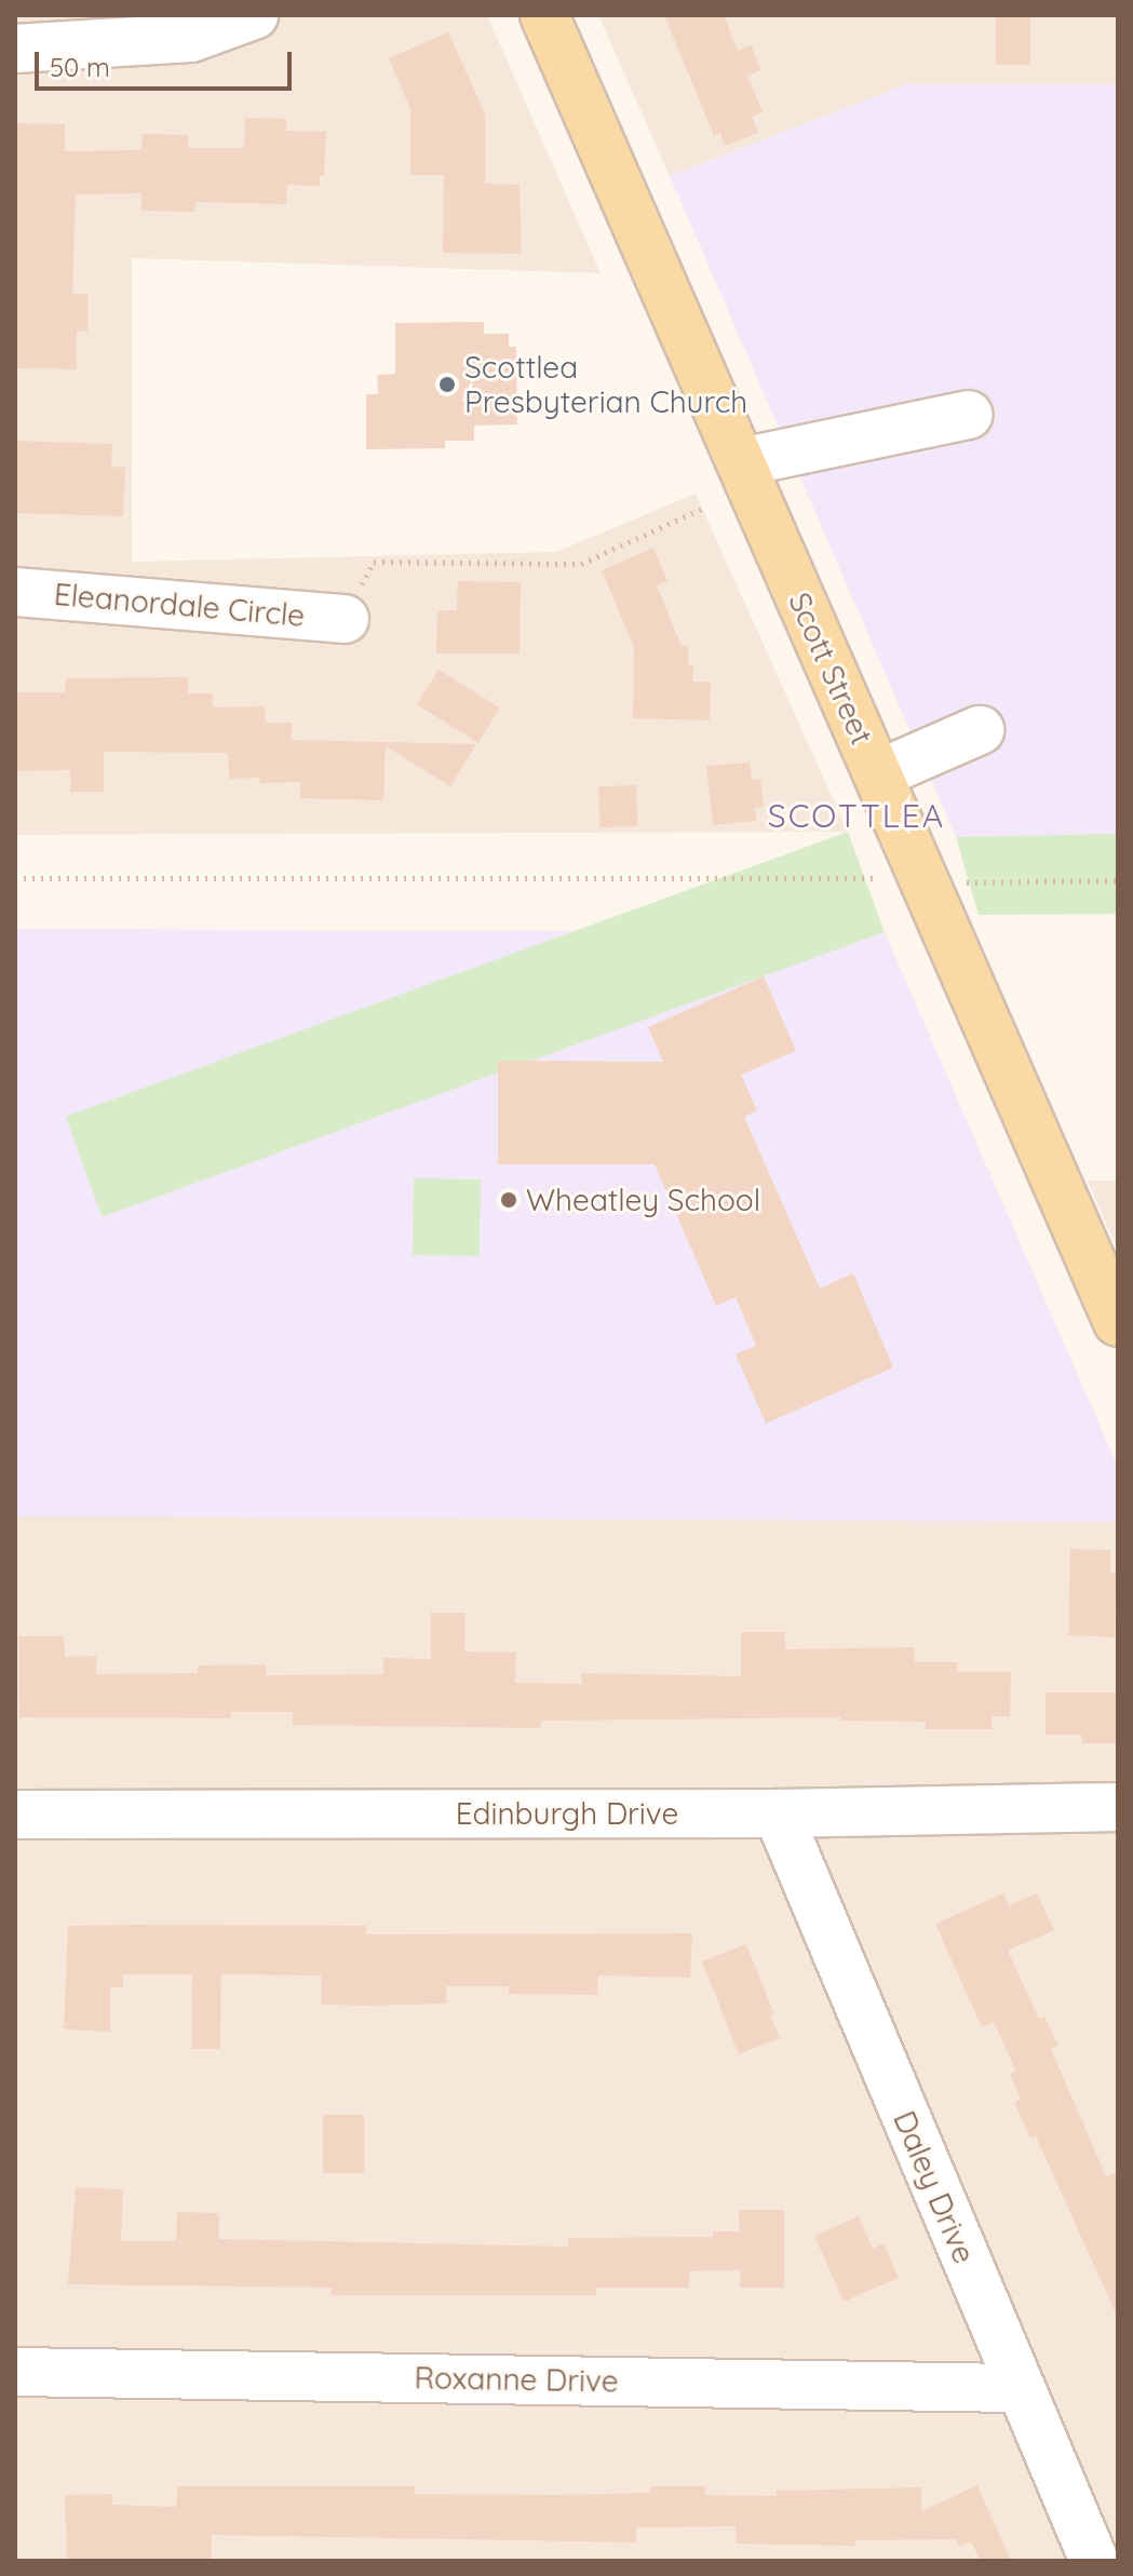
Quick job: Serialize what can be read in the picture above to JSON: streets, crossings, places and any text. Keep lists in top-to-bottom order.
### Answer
{
  "streets": {
    "main road": ["Scott Street"],
    "street": [
      "Eleanordale Circle",
      "Edinburgh Drive",
      "Daley Drive",
      "Roxanne Drive"
    ]
  },
  "crossings": [
    ["Edinburgh Drive", "Daley Drive"],
    ["Daley Drive", "Roxanne Drive"]
  ],
  "districts": ["SCOTTLEA"],
  "places": ["Scottlea Presbyterian Church", "Wheatley School"],
  "scale_bar": "50 m"
}
